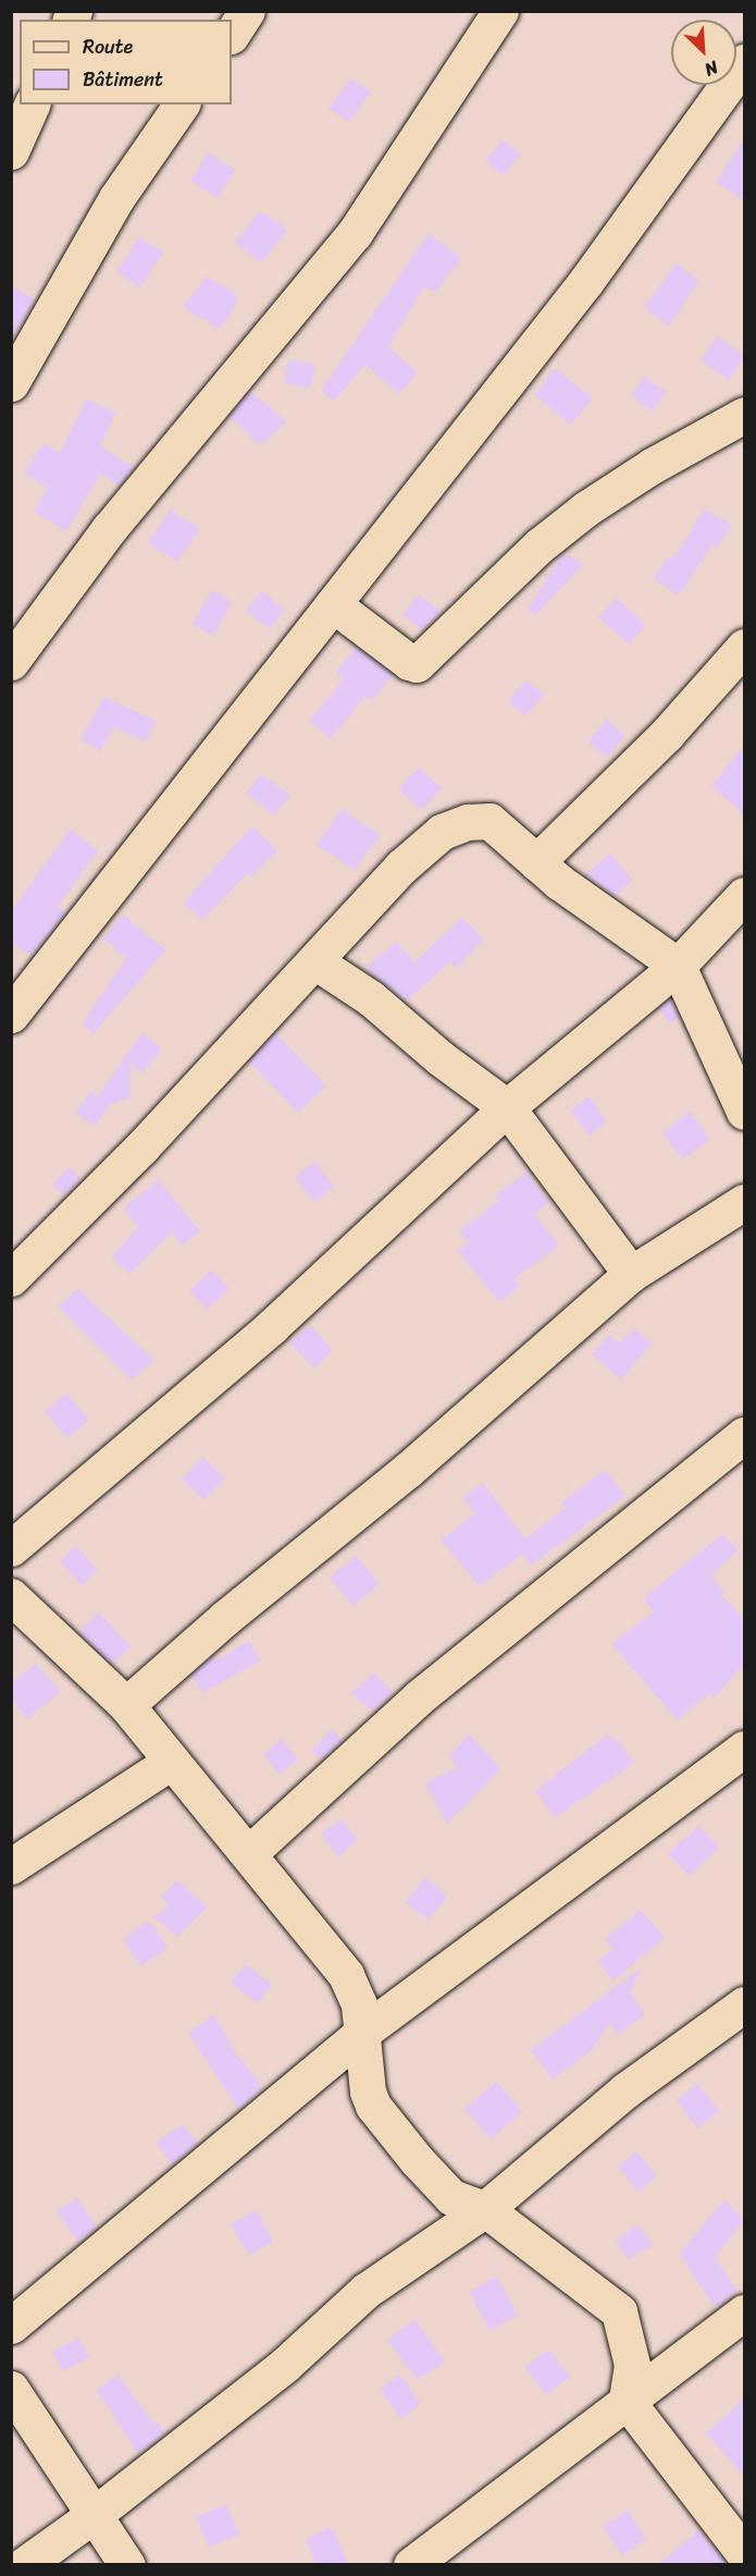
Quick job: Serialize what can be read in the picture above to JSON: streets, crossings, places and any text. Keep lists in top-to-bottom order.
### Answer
{
  "legend": ["Route", "Bâtiment"],
  "north": "bottom right"
}
